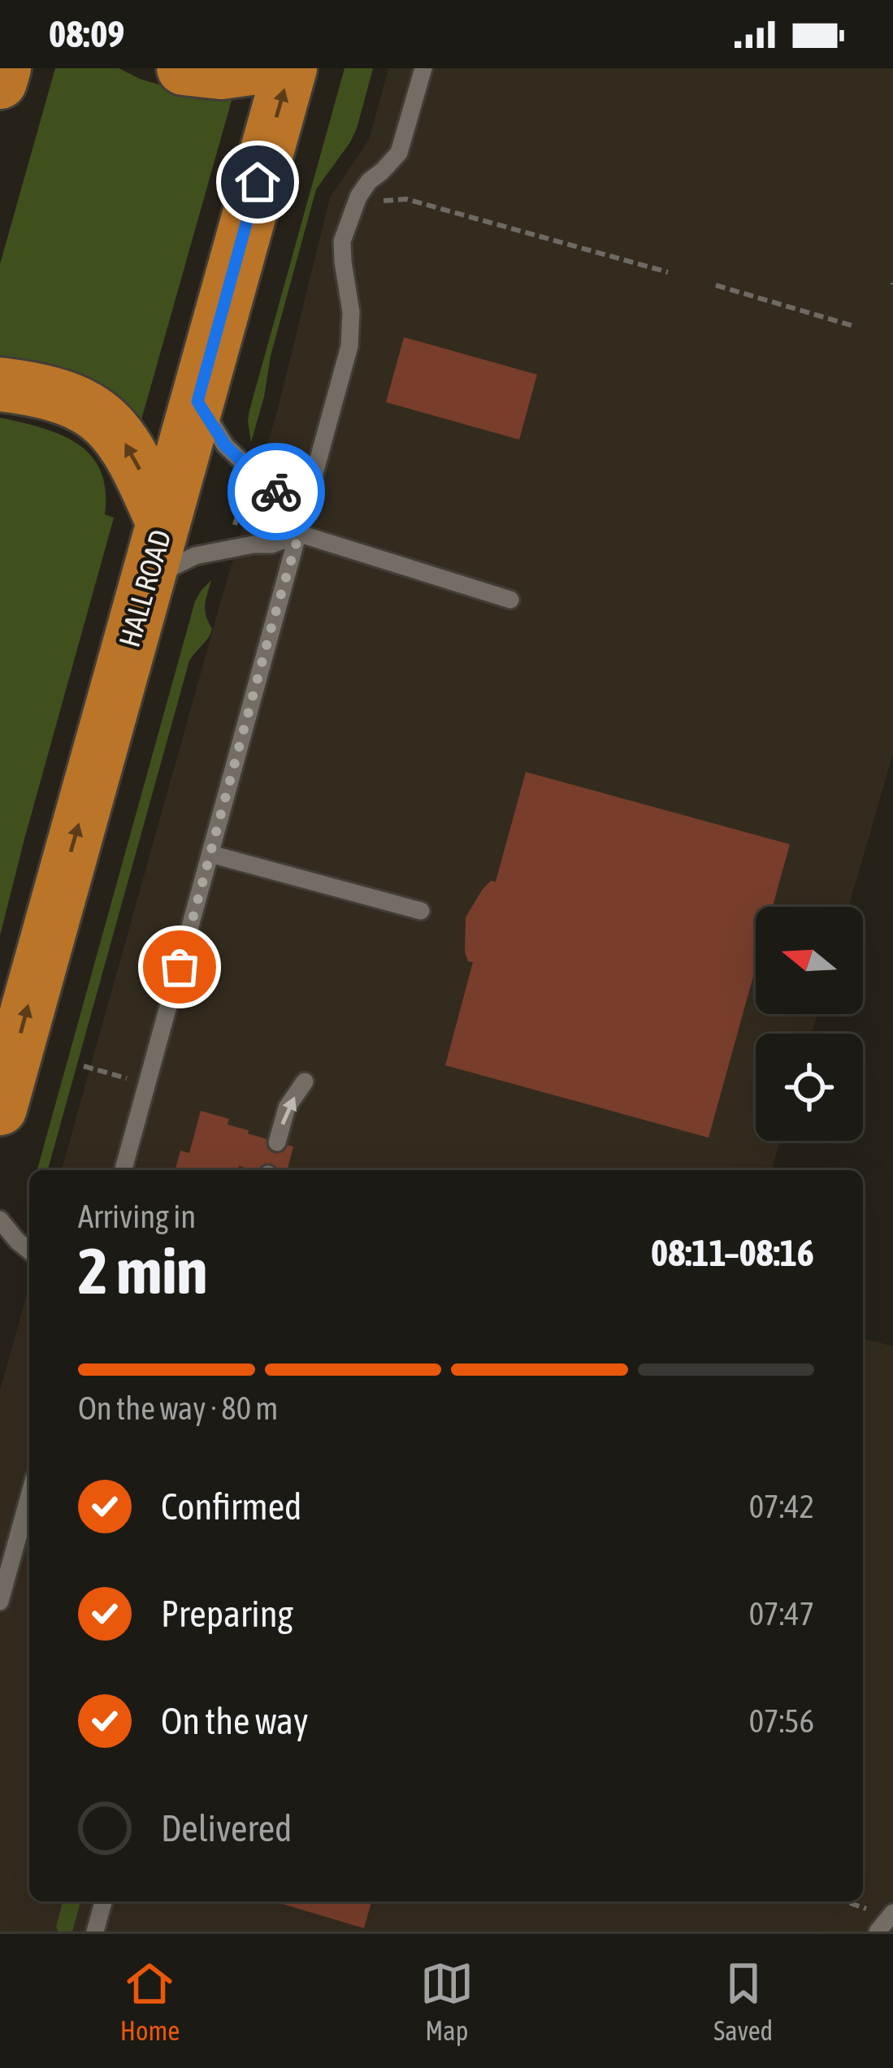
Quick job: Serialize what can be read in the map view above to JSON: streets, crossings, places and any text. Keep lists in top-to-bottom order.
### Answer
{
  "streets": {
    "highway": ["HALL ROAD"]
  },
  "one_way": ["HALL ROAD"],
  "north": "left",
  "page": {
    "status": "08:09",
    "heading": ["2 min", "Arriving in", "08:11–08:16"],
    "bar": "On the way · 80 m",
    "list": [
      ["Confirmed", "07:42"],
      ["Preparing", "07:47"],
      ["On the way", "07:56"],
      "Delivered"
    ],
    "tabs": ["Home", "Map", "Saved"]
  }
}
